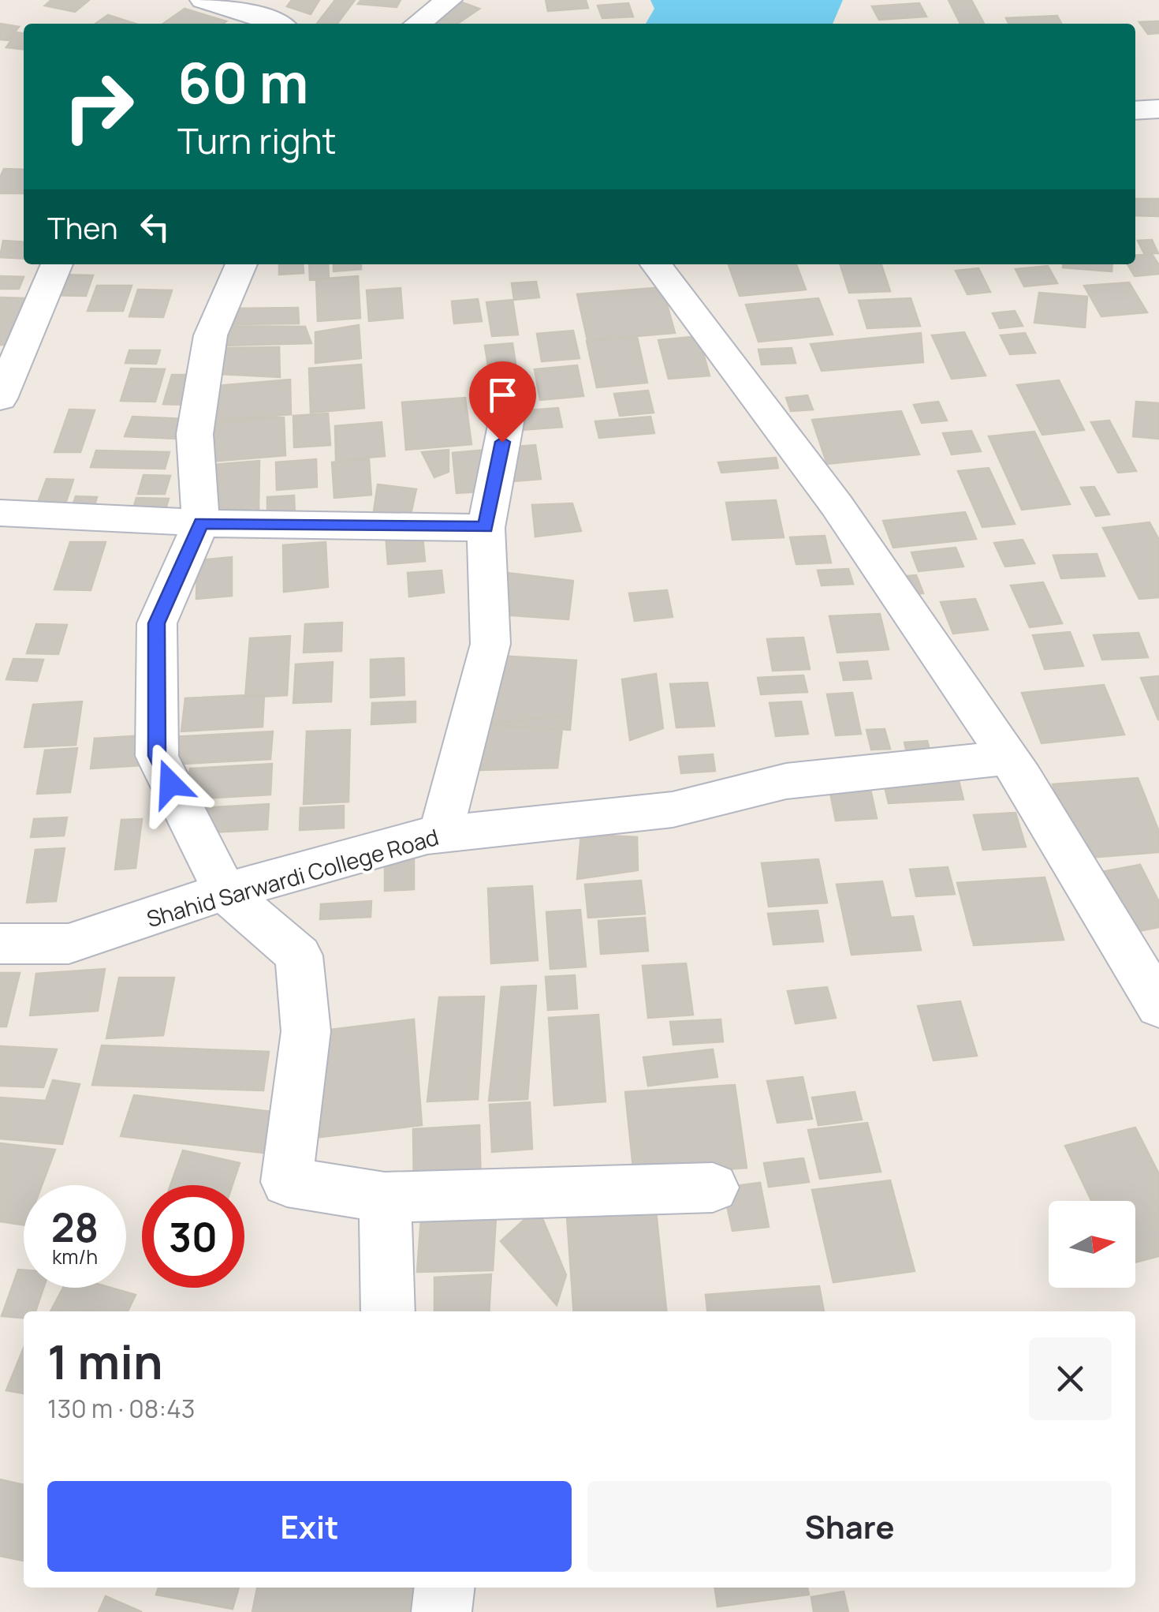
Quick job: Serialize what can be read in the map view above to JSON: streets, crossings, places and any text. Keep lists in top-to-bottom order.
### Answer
{
  "streets": {
    "street": ["Shahid Sarwardi College Road"]
  },
  "north": "right",
  "page": {
    "turn": ["60 m", "Turn right"],
    "then": "Then",
    "speed": "28 km/h",
    "limit": "30",
    "heading": ["1 min", "130 m · 08:43"],
    "buttons": ["Exit", "Share"]
  }
}
